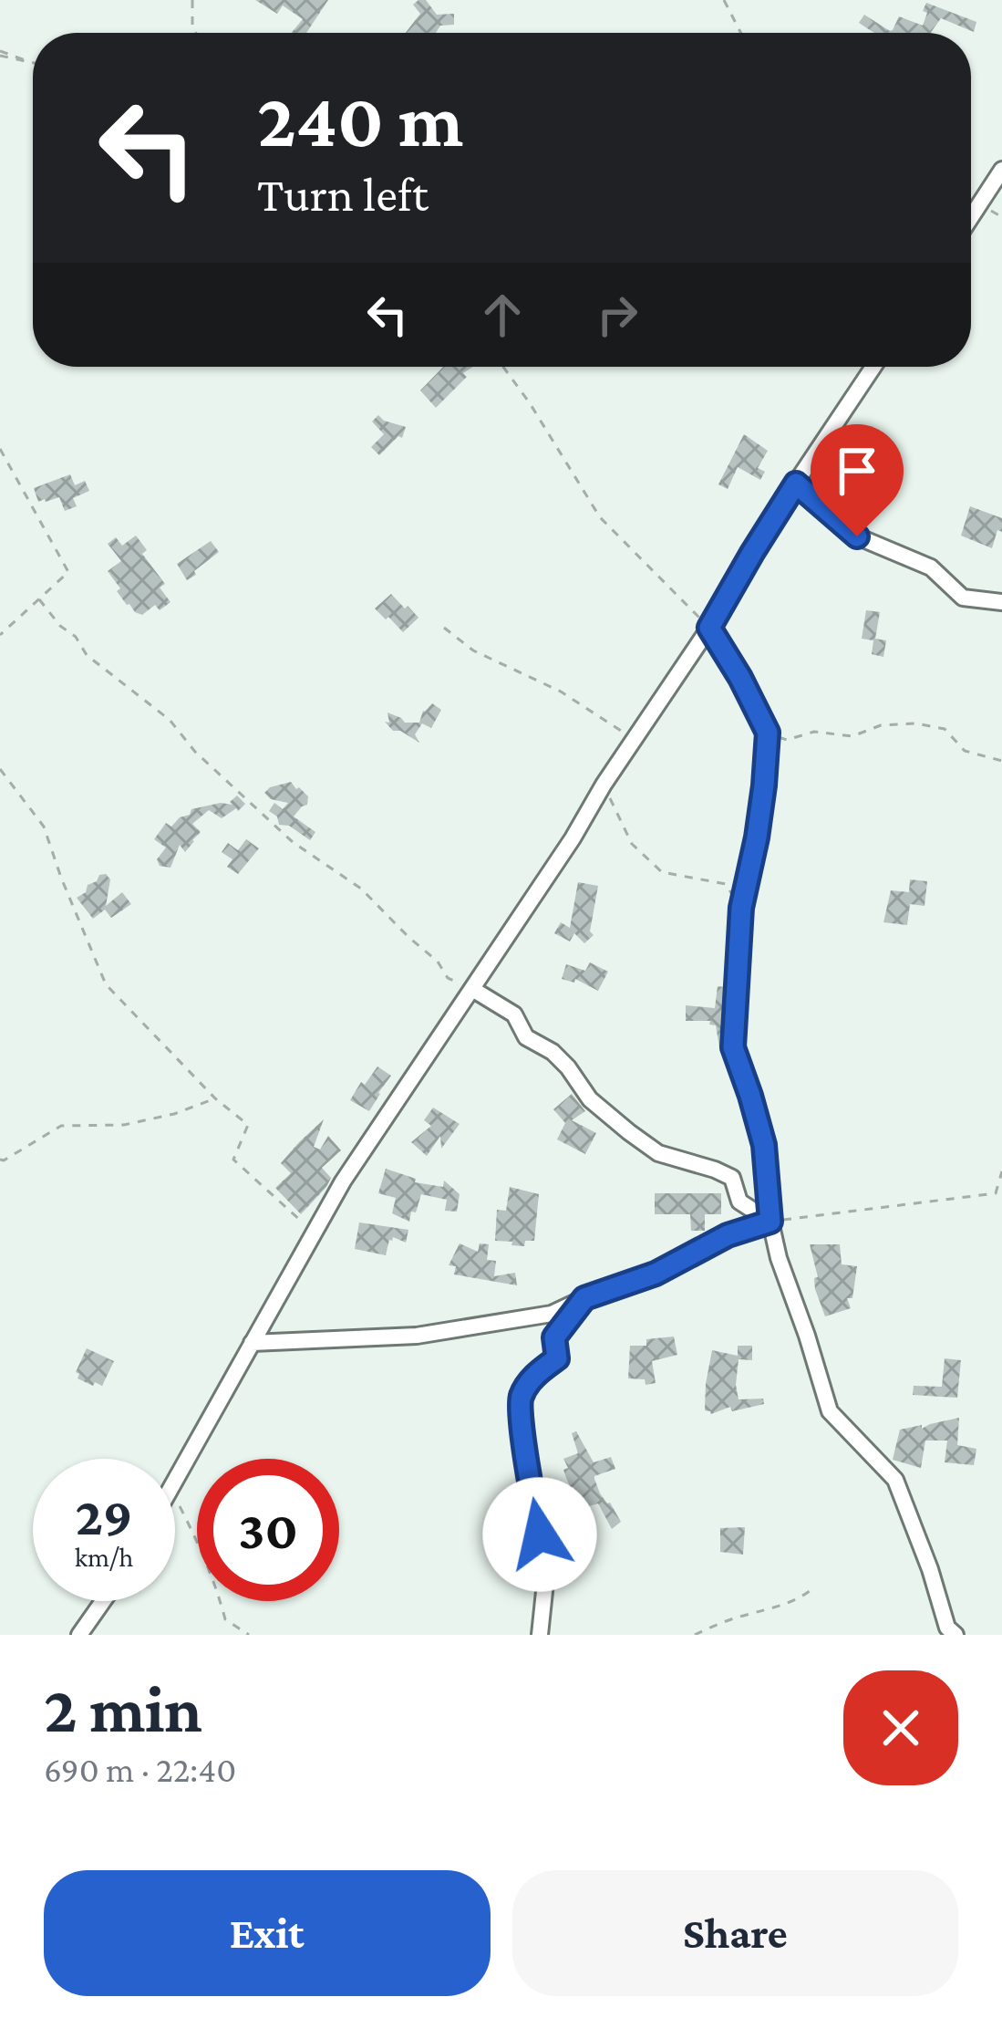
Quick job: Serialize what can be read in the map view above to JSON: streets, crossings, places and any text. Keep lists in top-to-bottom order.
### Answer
{
  "page": {
    "turn": ["240 m", "Turn left"],
    "speed": "29 km/h",
    "limit": "30",
    "heading": ["2 min", "690 m · 22:40"],
    "buttons": ["Exit", "Share"]
  }
}
